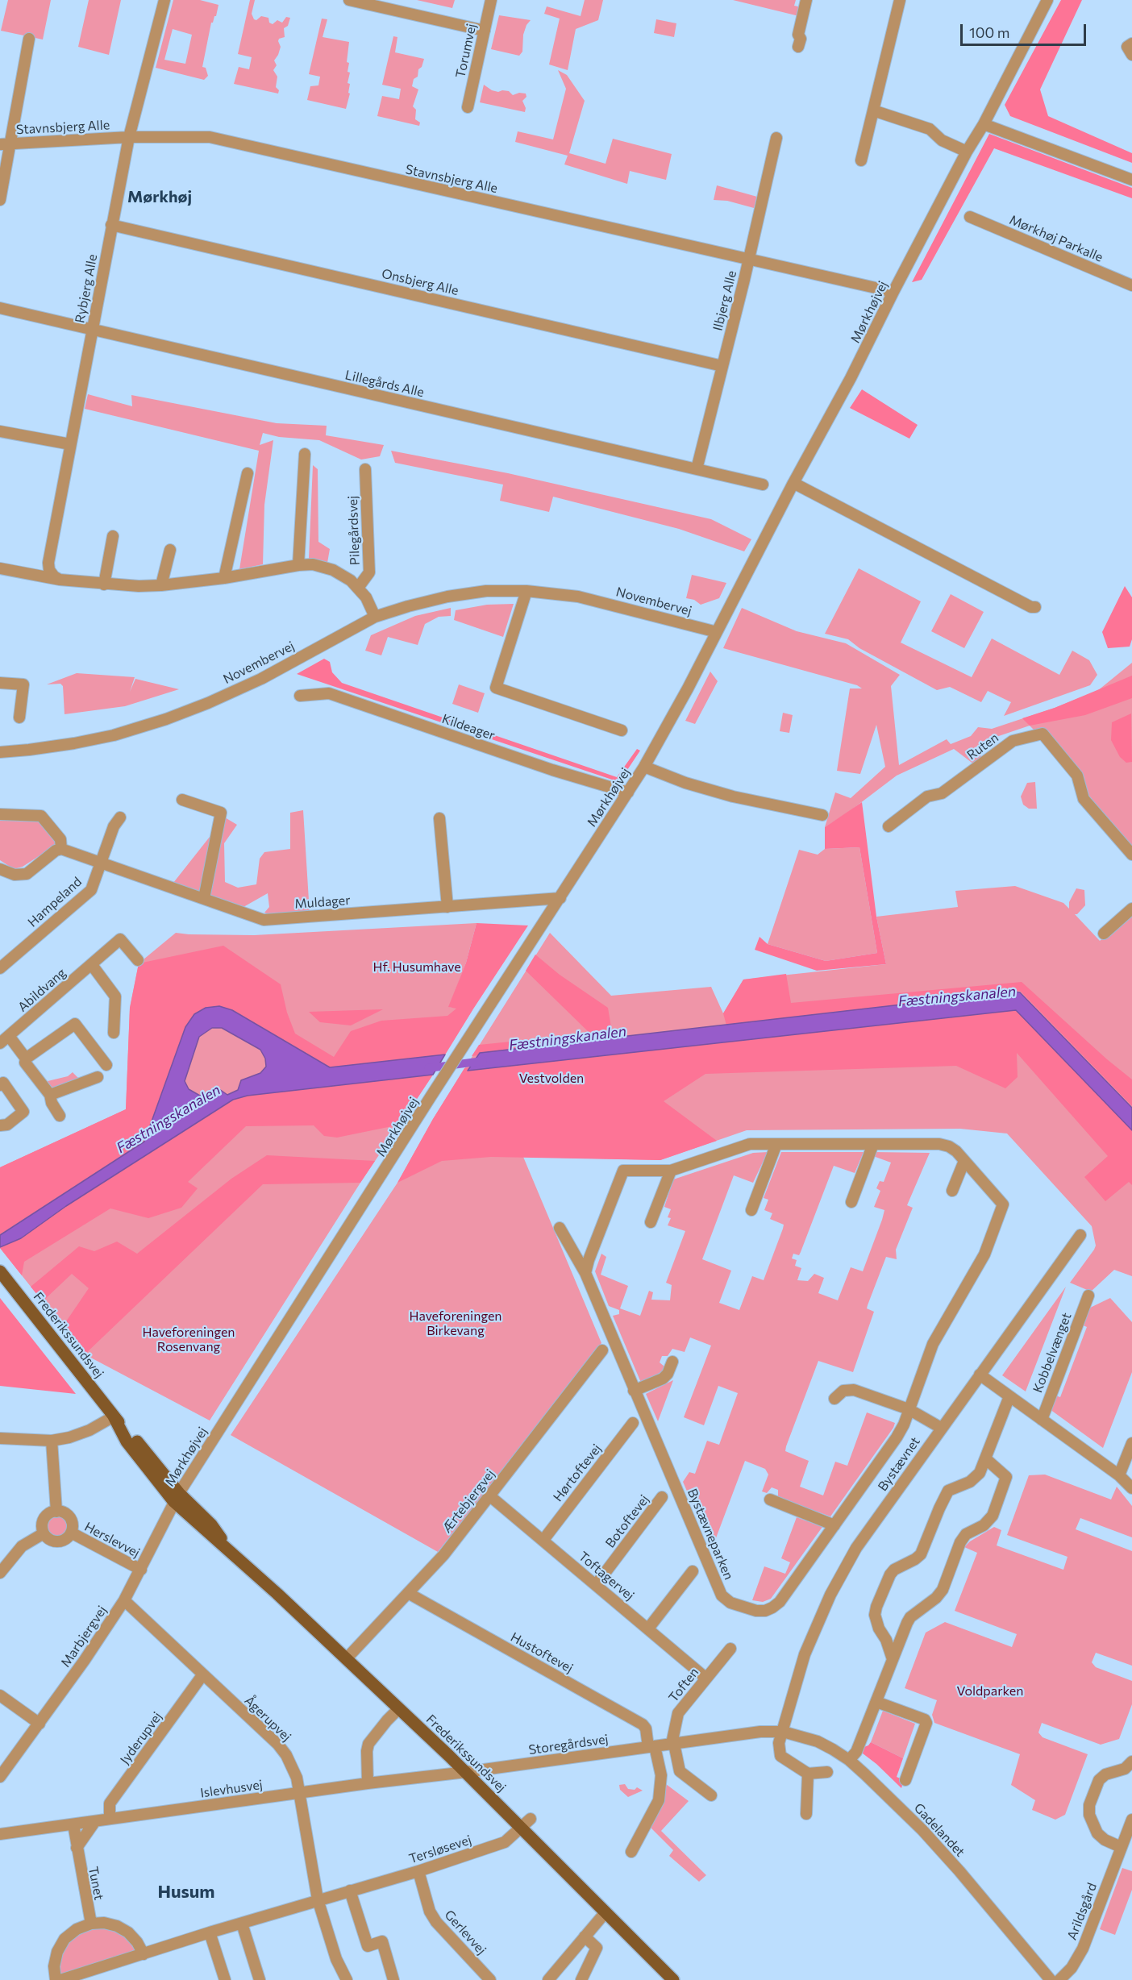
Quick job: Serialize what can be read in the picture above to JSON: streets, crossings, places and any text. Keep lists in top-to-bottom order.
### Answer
{
  "streets": {
    "main road": ["Frederikssundsvej"],
    "street": [
      "Torumvej",
      "Stavnsbjerg Alle",
      "Mørkhøj Parkalle",
      "Onsbjerg Alle",
      "Rybjerg Alle",
      "Ilbjerg Alle",
      "Mørkhøjvej",
      "Lillegårds Alle",
      "Pilegårdsvej",
      "Novembervej",
      "Kildeager",
      "Ruten",
      "Hampeland",
      "Muldager",
      "Abildvang",
      "Kobbelvænget",
      "Bystævnet",
      "Hørtoftevej",
      "Ærtebjergvej",
      "Botoftevej",
      "Bystævneparken",
      "Herslevvej",
      "Toftagervej",
      "Marbjergvej",
      "Hustoftevej",
      "Toften",
      "Ågerupvej",
      "Jyderupvej",
      "Storegårdsvej",
      "Islevhusvej",
      "Gadelandet",
      "Tersløsevej",
      "Tunet",
      "Arildsgård",
      "Gerlevvej"
    ]
  },
  "crossings": [
    ["Stavnsbjerg Alle", "Rybjerg Alle"],
    ["Stavnsbjerg Alle", "Ilbjerg Alle"],
    ["Stavnsbjerg Alle", "Mørkhøjvej"],
    ["Onsbjerg Alle", "Rybjerg Alle"],
    ["Onsbjerg Alle", "Ilbjerg Alle"],
    ["Rybjerg Alle", "Lillegårds Alle"],
    ["Rybjerg Alle", "Pilegårdsvej"],
    ["Ilbjerg Alle", "Lillegårds Alle"],
    ["Mørkhøjvej", "Novembervej"],
    ["Mørkhøjvej", "Kildeager"],
    ["Mørkhøjvej", "Muldager"],
    ["Mørkhøjvej", "Frederikssundsvej"],
    ["Mørkhøjvej", "Marbjergvej"],
    ["Pilegårdsvej", "Novembervej"],
    ["Hampeland", "Muldager"],
    ["Frederikssundsvej", "Ærtebjergvej"],
    ["Frederikssundsvej", "Marbjergvej"],
    ["Frederikssundsvej", "Storegårdsvej"],
    ["Frederikssundsvej", "Islevhusvej"],
    ["Frederikssundsvej", "Tersløsevej"],
    ["Kobbelvænget", "Bystævnet"],
    ["Bystævnet", "Storegårdsvej"],
    ["Bystævnet", "Gadelandet"],
    ["Hørtoftevej", "Toftagervej"],
    ["Ærtebjergvej", "Toftagervej"],
    ["Ærtebjergvej", "Hustoftevej"],
    ["Botoftevej", "Toftagervej"],
    ["Herslevvej", "Marbjergvej"],
    ["Toftagervej", "Toften"],
    ["Marbjergvej", "Ågerupvej"],
    ["Hustoftevej", "Storegårdsvej"],
    ["Toften", "Storegårdsvej"],
    ["Ågerupvej", "Jyderupvej"],
    ["Ågerupvej", "Islevhusvej"],
    ["Ågerupvej", "Tersløsevej"],
    ["Jyderupvej", "Islevhusvej"],
    ["Storegårdsvej", "Islevhusvej"],
    ["Storegårdsvej", "Gadelandet"],
    ["Islevhusvej", "Tunet"],
    ["Tersløsevej", "Gerlevvej"]
  ],
  "districts": ["Mørkhøj", "Husum"],
  "water": ["Fæstningskanalen"],
  "parks": [
    "Hf. Husumhave",
    "Vestvolden",
    "Haveforeningen Birkevang",
    "Haveforeningen Rosenvang",
    "Voldparken"
  ],
  "scale_bar": "100 m"
}
